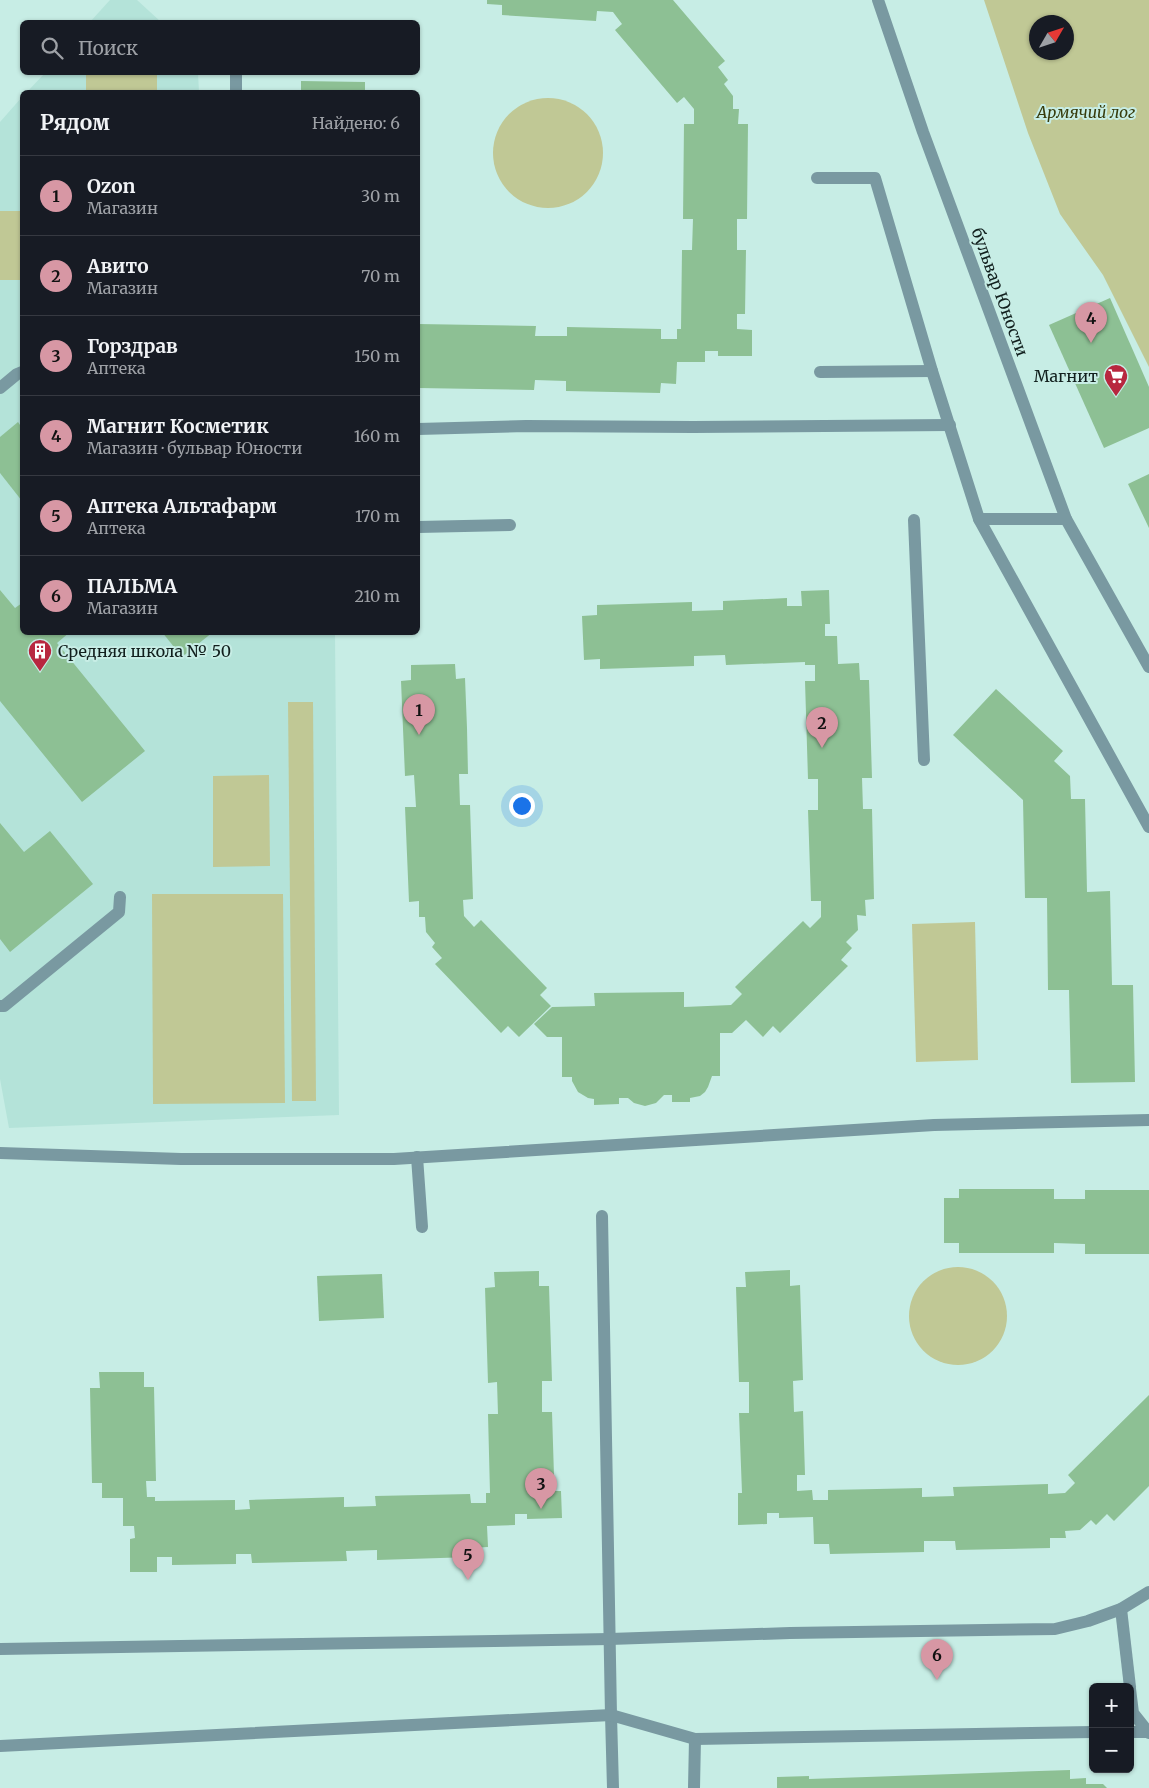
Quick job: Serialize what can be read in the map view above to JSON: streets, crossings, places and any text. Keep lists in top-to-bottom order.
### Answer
{
  "streets": {
    "street": ["бульвар Юности"]
  },
  "parks": ["Армячий лог"],
  "places": {
    "supermarket": ["Магнит"],
    "building": ["Средняя школа № 50"]
  },
  "north": "top right",
  "page": {
    "search": "Поиск",
    "heading": ["Рядом", "Найдено: 6"],
    "list": [
      {
        "mark": "1",
        "name": "Ozon",
        "note": "Магазин",
        "value": "30 m"
      },
      {
        "mark": "2",
        "name": "Авито",
        "note": "Магазин",
        "value": "70 m"
      },
      {
        "mark": "3",
        "name": "Горздрав",
        "note": "Аптека",
        "value": "150 m"
      },
      {
        "mark": "4",
        "name": "Магнит Косметик",
        "note": "Магазин · бульвар Юности",
        "value": "160 m"
      },
      {
        "mark": "5",
        "name": "Аптека Альтафарм",
        "note": "Аптека",
        "value": "170 m"
      },
      {
        "mark": "6",
        "name": "ПАЛЬМА",
        "note": "Магазин",
        "value": "210 m"
      }
    ],
    "pins": [
      "4",
      "1",
      "2",
      "3",
      "5",
      "6"
    ],
    "map_buttons": ["+", "−"]
  }
}
